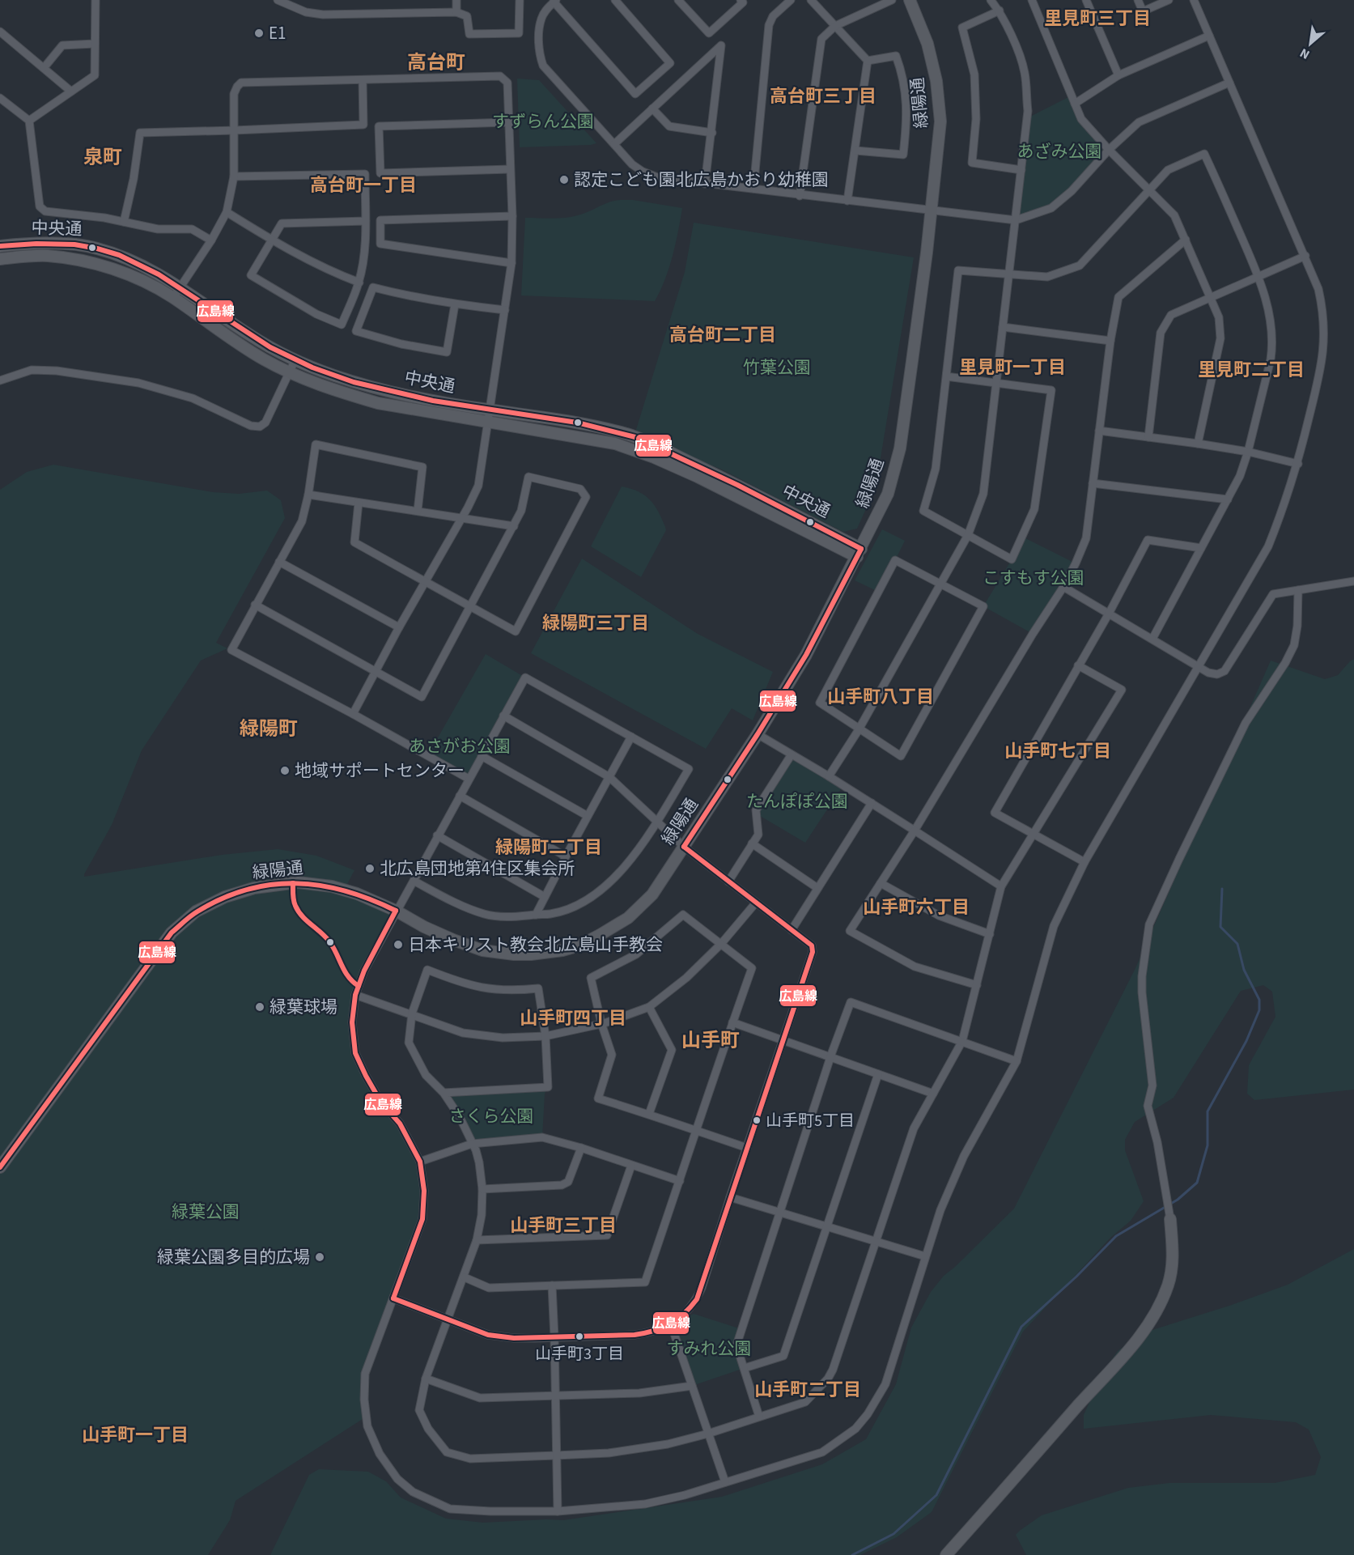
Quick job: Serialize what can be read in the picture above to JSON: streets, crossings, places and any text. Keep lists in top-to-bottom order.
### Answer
{
  "streets": {
    "street": ["緑陽通", "中央通"]
  },
  "crossings": [
    ["緑陽通", "中央通"]
  ],
  "districts": [
    "里見町三丁目",
    "高台町",
    "高台町三丁目",
    "泉町",
    "高台町一丁目",
    "高台町二丁目",
    "里見町一丁目",
    "里見町二丁目",
    "緑陽町三丁目",
    "山手町八丁目",
    "緑陽町",
    "山手町七丁目",
    "緑陽町二丁目",
    "山手町六丁目",
    "山手町四丁目",
    "山手町",
    "山手町三丁目",
    "山手町二丁目",
    "山手町一丁目"
  ],
  "parks": [
    "すずらん公園",
    "あざみ公園",
    "竹葉公園",
    "こすもす公園",
    "あさがお公園",
    "たんぽぽ公園",
    "さくら公園",
    "緑葉公園",
    "すみれ公園"
  ],
  "places": [
    "E1",
    "認定こども園北広島かおり幼稚園",
    "地域サポートセンター",
    "北広島団地第4住区集会所",
    "日本キリスト教会北広島山手教会",
    "緑葉球場",
    "山手町5丁目",
    "緑葉公園多目的広場",
    "山手町3丁目"
  ],
  "lines": ["transit line 広島線"],
  "north": "bottom left"
}
